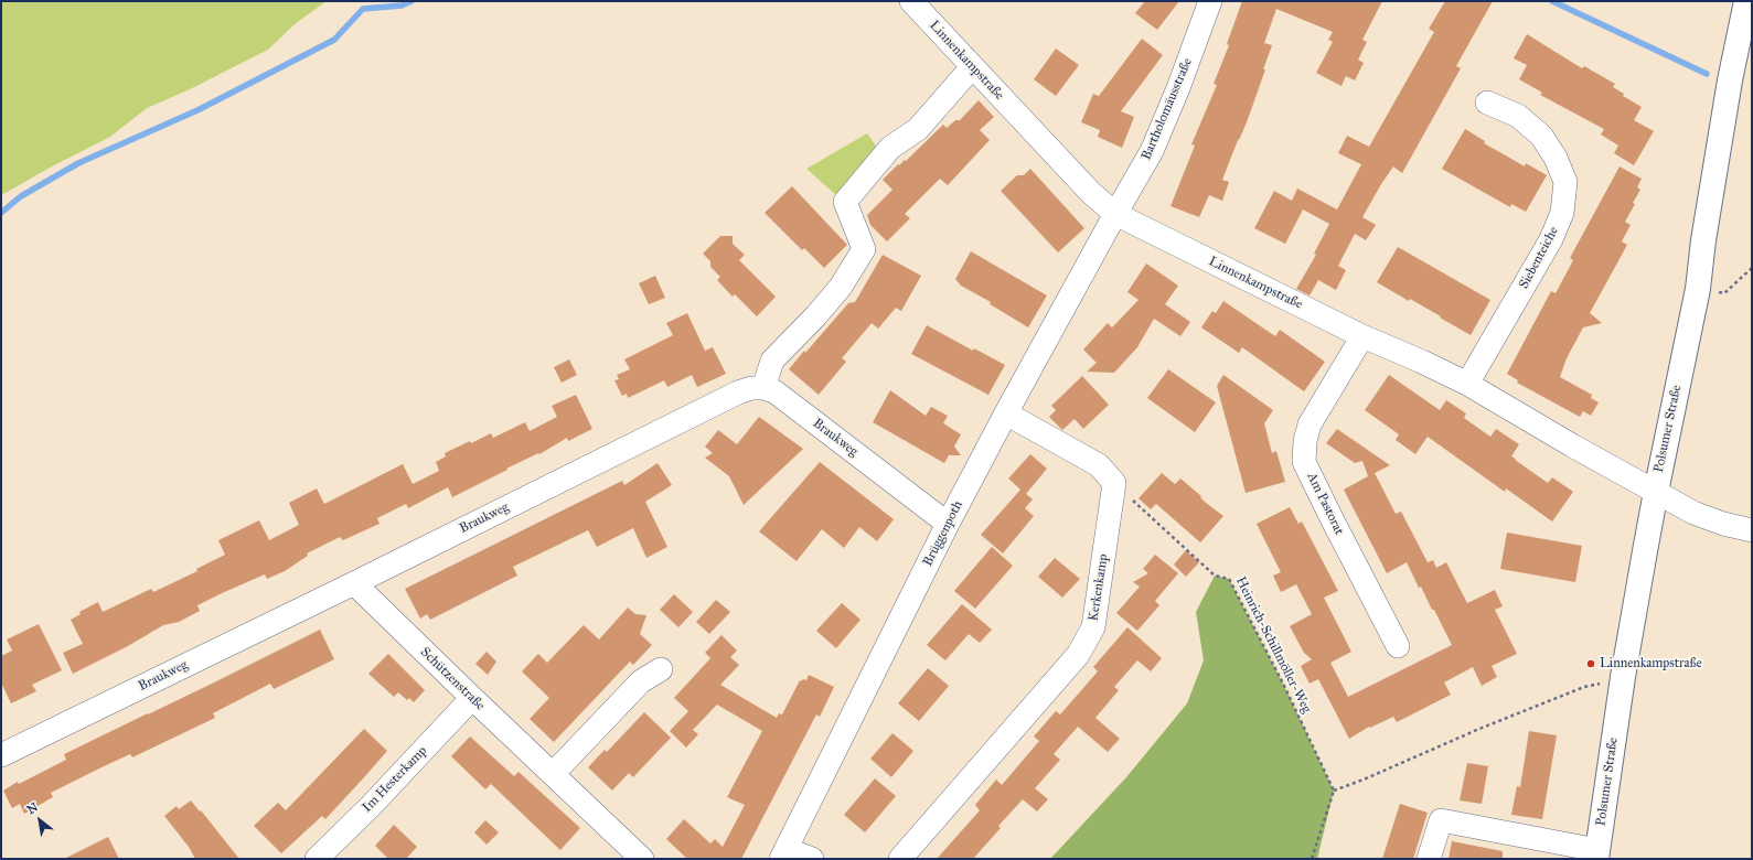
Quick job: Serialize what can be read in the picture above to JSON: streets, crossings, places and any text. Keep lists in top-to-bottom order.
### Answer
{
  "streets": {
    "main road": ["Polsumer Straße"],
    "street": [
      "Linnenkampstraße",
      "Bartholomäusstraße",
      "Siebenteiche",
      "Braukweg",
      "Am Pastorat",
      "Brüggenpoth",
      "Kerkenkamp",
      "Schützenstraße",
      "Im Hesterkamp"
    ],
    "path": ["Heinrich-Schillmöller-Weg"]
  },
  "crossings": [
    ["Linnenkampstraße", "Bartholomäusstraße"],
    ["Linnenkampstraße", "Siebenteiche"],
    ["Linnenkampstraße", "Polsumer Straße"],
    ["Linnenkampstraße", "Am Pastorat"],
    ["Linnenkampstraße", "Brüggenpoth"],
    ["Bartholomäusstraße", "Brüggenpoth"],
    ["Braukweg", "Brüggenpoth"],
    ["Braukweg", "Schützenstraße"],
    ["Brüggenpoth", "Kerkenkamp"],
    ["Schützenstraße", "Im Hesterkamp"]
  ],
  "places": ["Linnenkampstraße"],
  "north": "top left"
}
